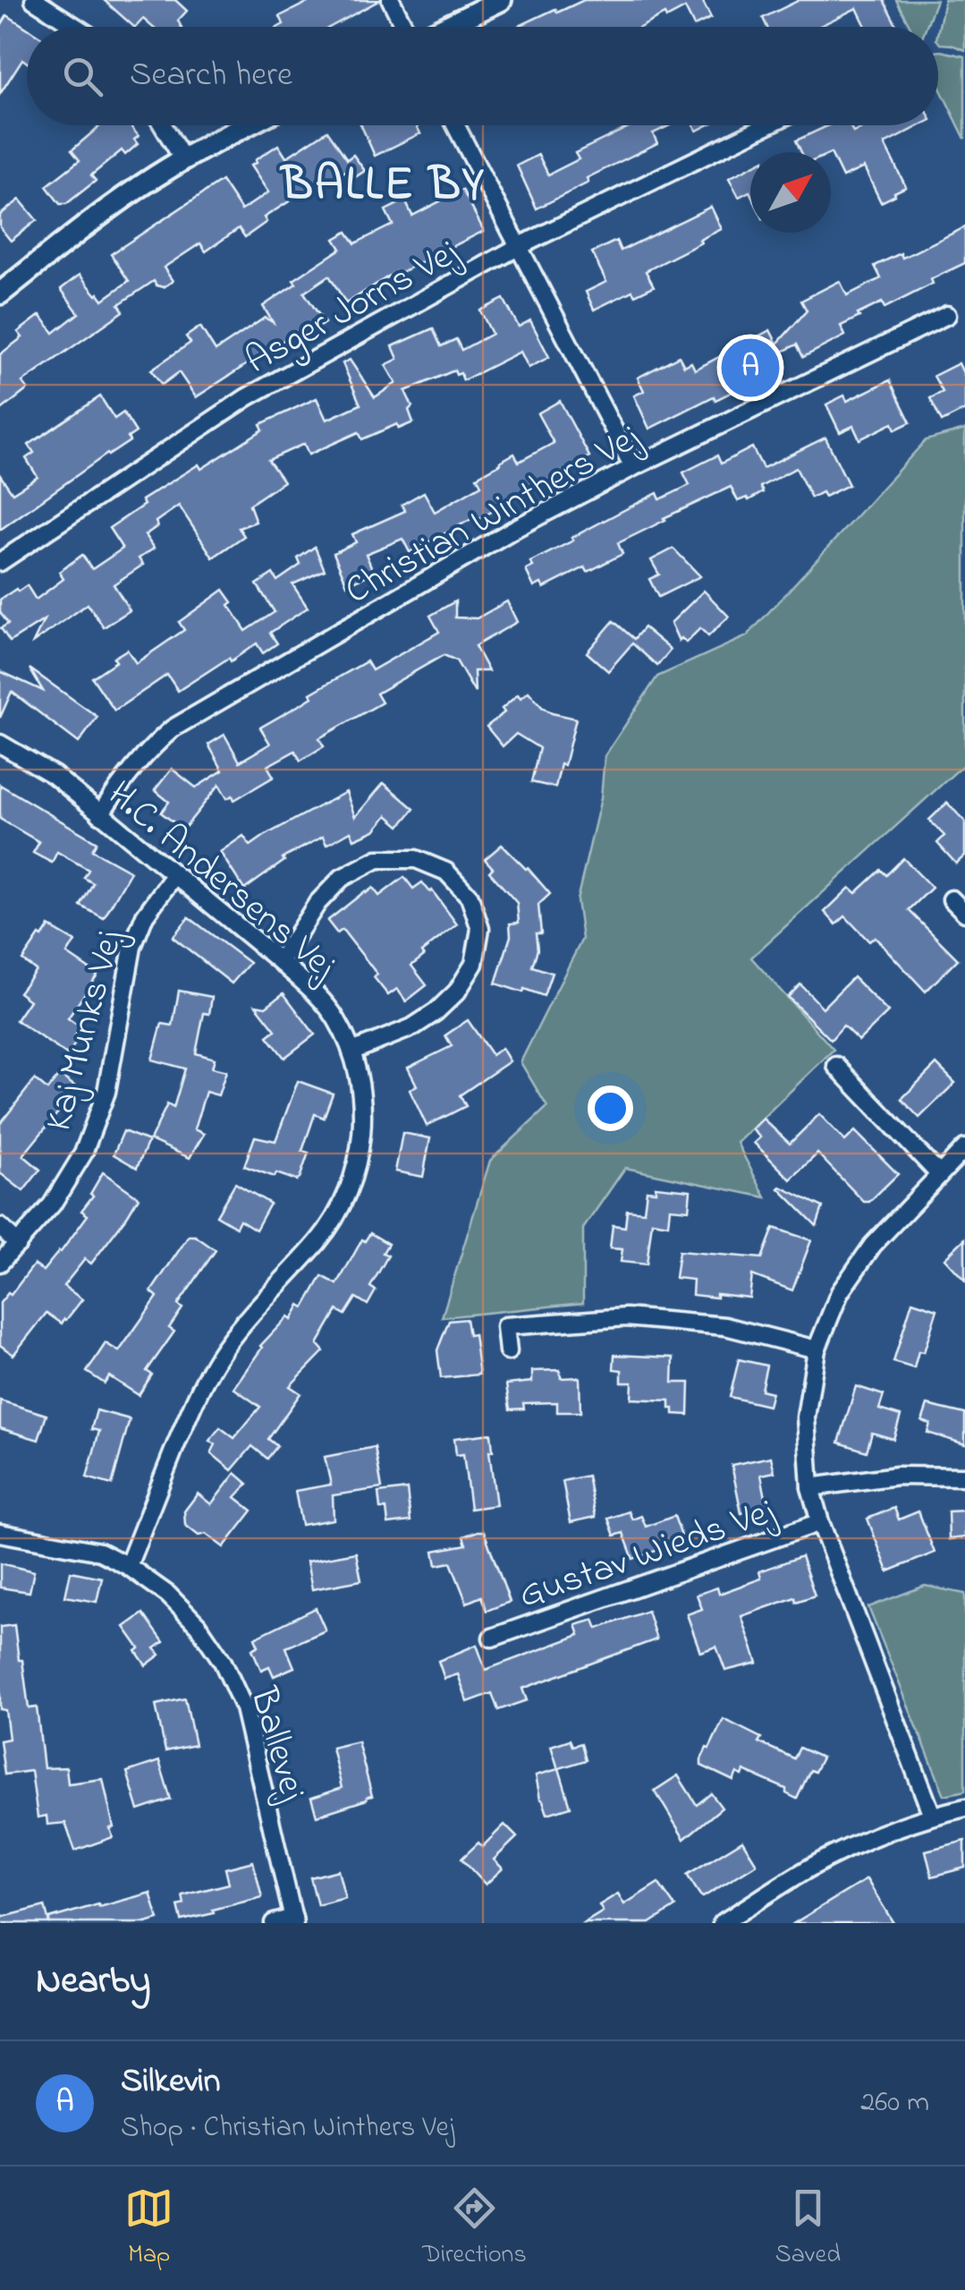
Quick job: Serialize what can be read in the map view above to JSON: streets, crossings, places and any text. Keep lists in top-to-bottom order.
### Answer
{
  "streets": {
    "street": [
      "Asger Jorns Vej",
      "Christian Winthers Vej",
      "H.C. Andersens Vej",
      "Kaj Munks Vej",
      "Gustav Wieds Vej",
      "Ballevej"
    ]
  },
  "crossings": [
    ["Christian Winthers Vej", "H.C. Andersens Vej"],
    ["H.C. Andersens Vej", "Kaj Munks Vej"],
    ["H.C. Andersens Vej", "Ballevej"]
  ],
  "districts": ["BALLE BY"],
  "north": "top right",
  "page": {
    "search": "Search here",
    "pins": "A",
    "heading": "Nearby",
    "list": [
      {
        "mark": "A",
        "name": "Silkevin",
        "note": "Shop · Christian Winthers Vej",
        "value": "260 m"
      }
    ],
    "nav": ["Map", "Directions", "Saved"]
  }
}
